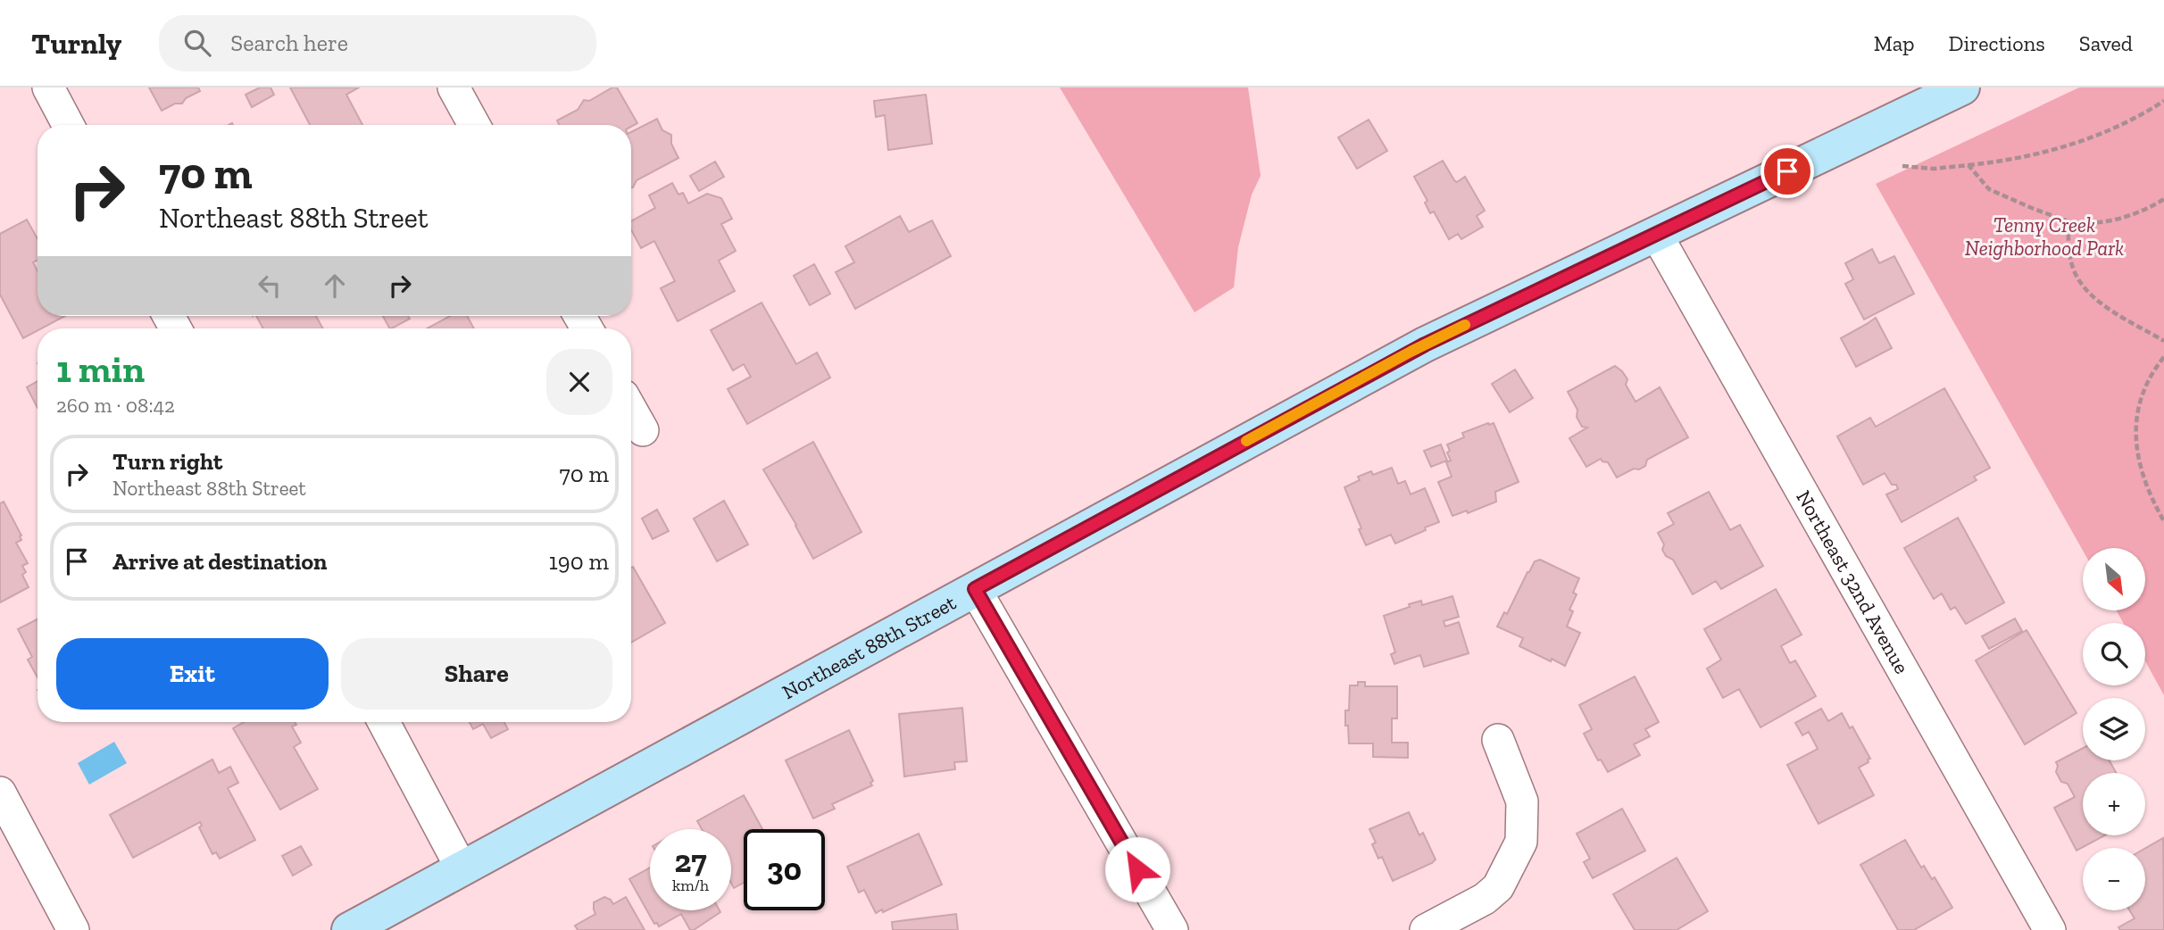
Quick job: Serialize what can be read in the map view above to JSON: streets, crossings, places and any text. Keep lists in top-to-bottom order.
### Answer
{
  "streets": {
    "street": ["Northeast 32nd Avenue", "Northeast 88th Street"]
  },
  "crossings": [
    ["Northeast 32nd Avenue", "Northeast 88th Street"]
  ],
  "parks": ["Tenny Creek Neighborhood Park"],
  "north": "bottom right",
  "page": {
    "header": "Turnly",
    "search": "Search here",
    "nav": ["Map", "Directions", "Saved"],
    "turn": ["70 m", "Northeast 88th Street"],
    "heading": ["1 min", "260 m · 08:42"],
    "list": [
      {
        "name": "Turn right",
        "note": "Northeast 88th Street",
        "value": "70 m"
      },
      {
        "name": "Arrive at destination",
        "value": "190 m"
      }
    ],
    "map_buttons": ["+", "−"],
    "buttons": ["Exit", "Share"],
    "speed": "27 km/h",
    "limit": "30"
  }
}
